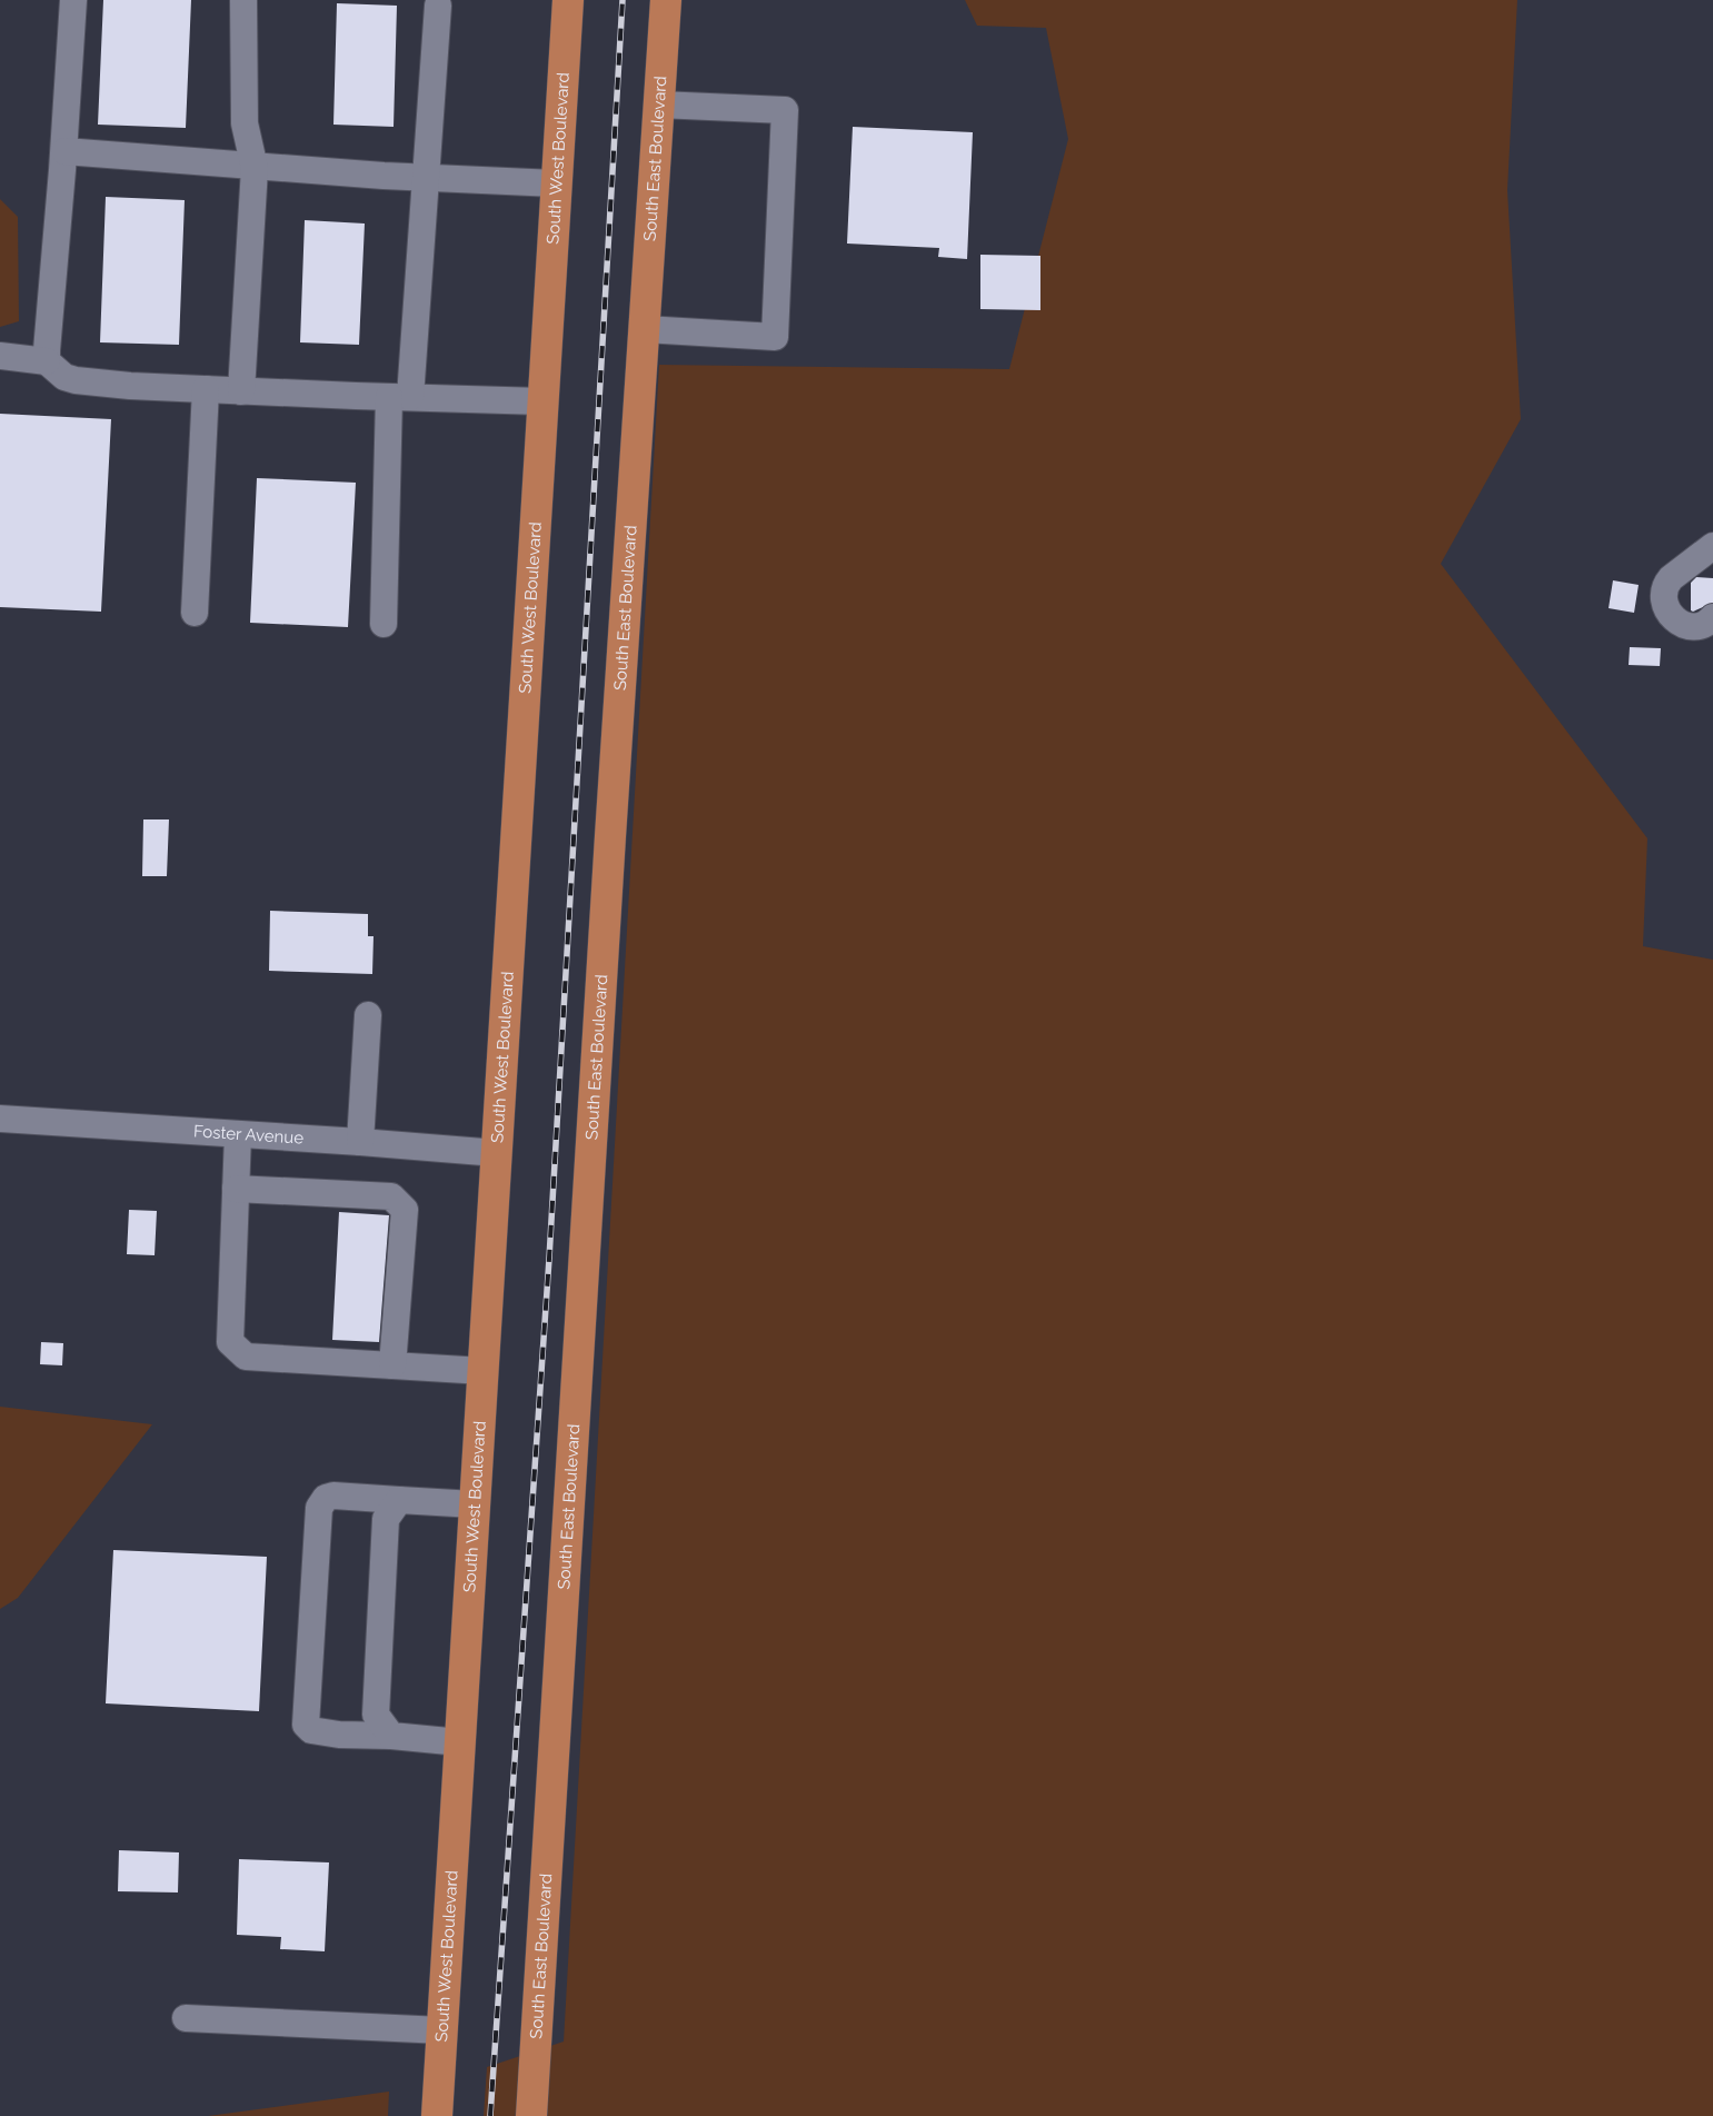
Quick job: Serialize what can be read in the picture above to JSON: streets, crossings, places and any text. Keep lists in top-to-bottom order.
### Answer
{
  "streets": {
    "main road": ["South West Boulevard", "South East Boulevard"],
    "street": ["Foster Avenue"]
  },
  "crossings": [
    ["South West Boulevard", "Foster Avenue"]
  ]
}
